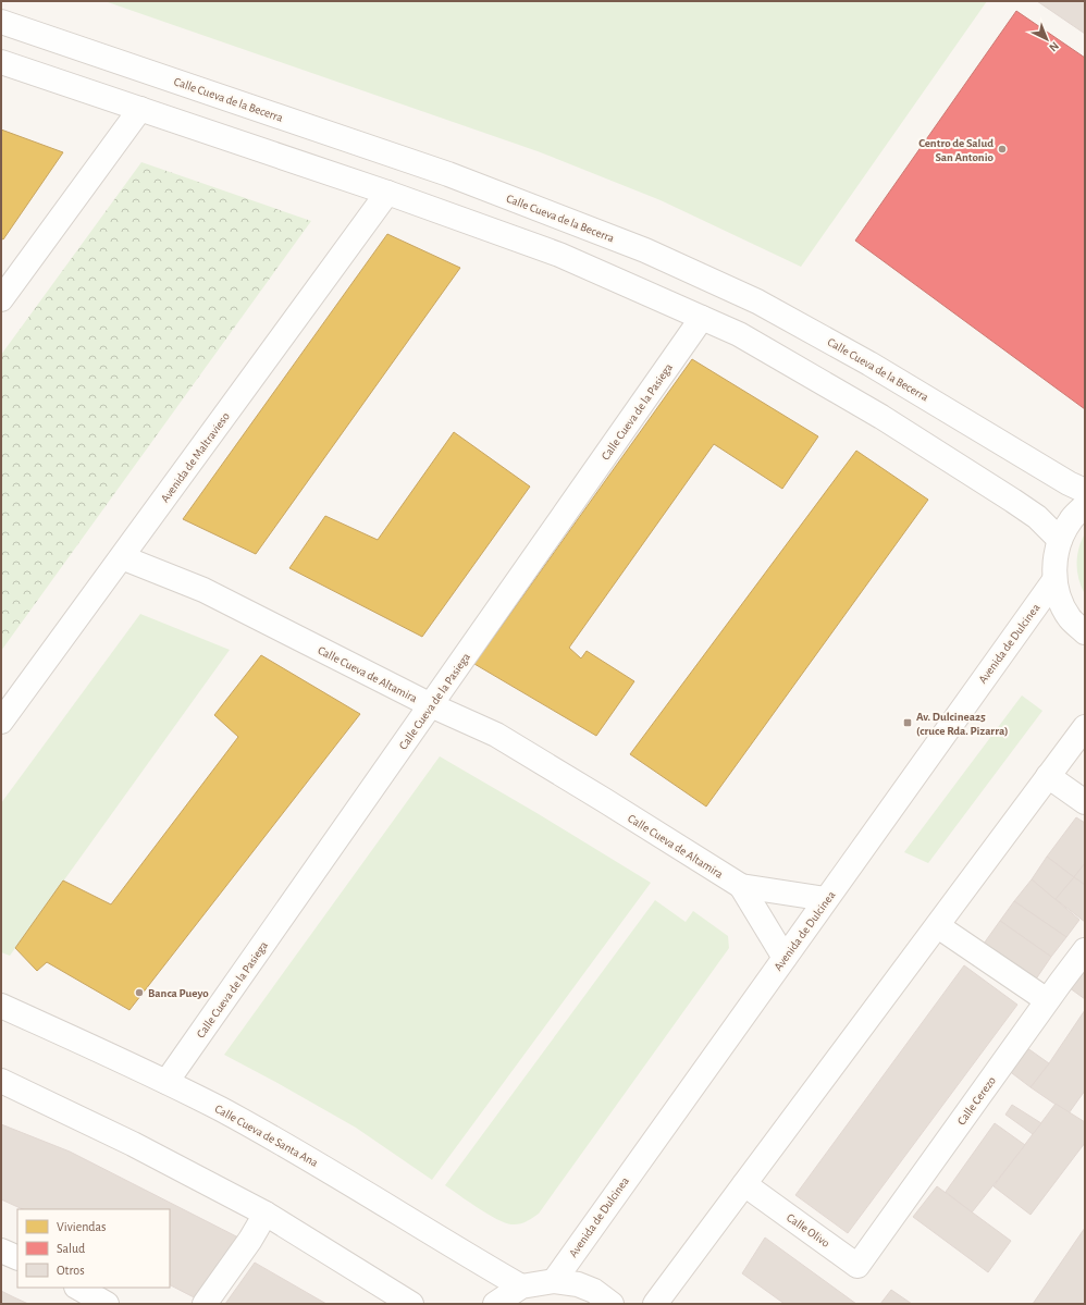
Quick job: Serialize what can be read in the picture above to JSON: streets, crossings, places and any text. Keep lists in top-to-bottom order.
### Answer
{
  "streets": {
    "street": [
      "Calle Cueva de la Becerra",
      "Calle Cueva de la Pasiega",
      "Avenida de Maltravieso",
      "Avenida de Dulcinea",
      "Calle Cueva de Altamira",
      "Calle Cerezo",
      "Calle Cueva de Santa Ana",
      "Calle Olivo"
    ]
  },
  "crossings": [
    ["Calle Cueva de la Pasiega", "Calle Cueva de Altamira"],
    ["Calle Cueva de la Pasiega", "Calle Cueva de Santa Ana"],
    ["Avenida de Maltravieso", "Calle Cueva de Altamira"],
    ["Calle Cerezo", "Calle Olivo"]
  ],
  "places": {
    "other": ["Centro de Salud San Antonio", "Banca Pueyo"],
    "transit": ["Av. Dulcinea25 (cruce Rda. Pizarra)"]
  },
  "legend": ["Viviendas", "Salud", "Otros"],
  "north": "bottom right"
}
